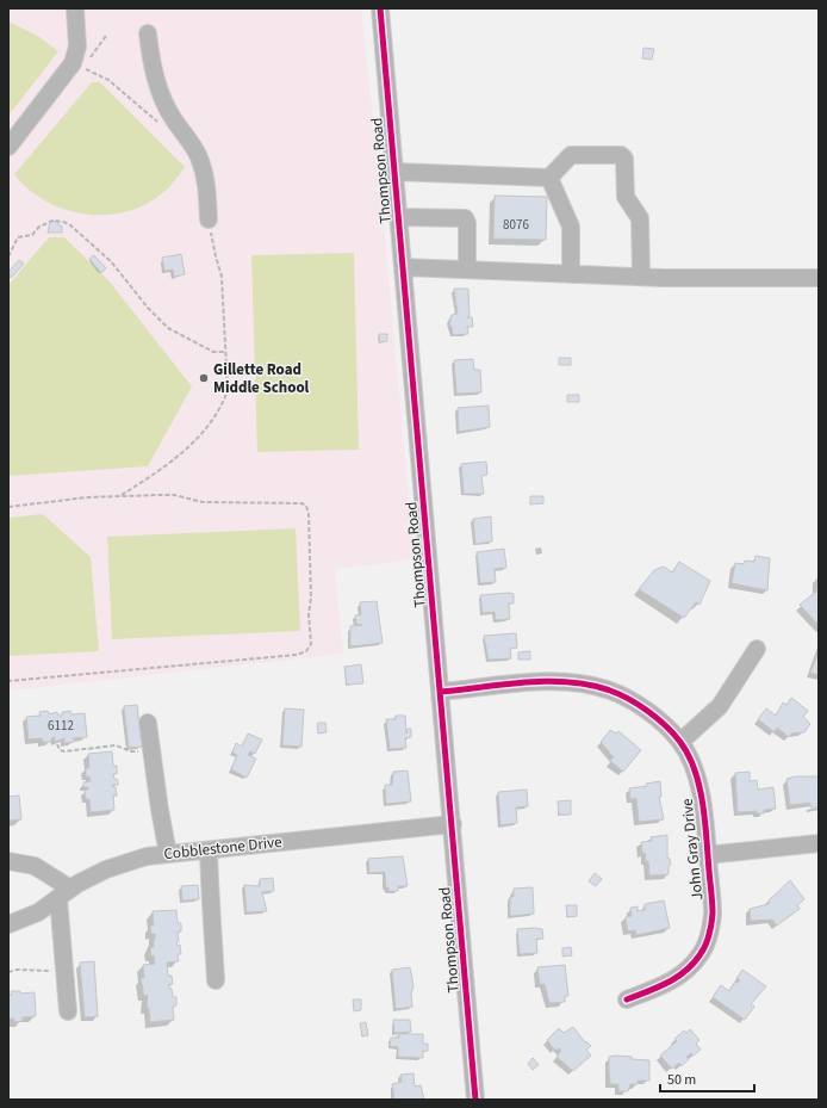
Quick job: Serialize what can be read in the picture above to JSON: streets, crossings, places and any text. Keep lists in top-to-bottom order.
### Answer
{
  "streets": {
    "street": ["Thompson Road", "Cobblestone Drive", "John Gray Drive"]
  },
  "crossings": [
    ["Thompson Road", "Cobblestone Drive"],
    ["Thompson Road", "John Gray Drive"]
  ],
  "places": ["Gillette Road Middle School"],
  "house_numbers": ["8076", "6112"],
  "scale_bar": "50 m"
}
